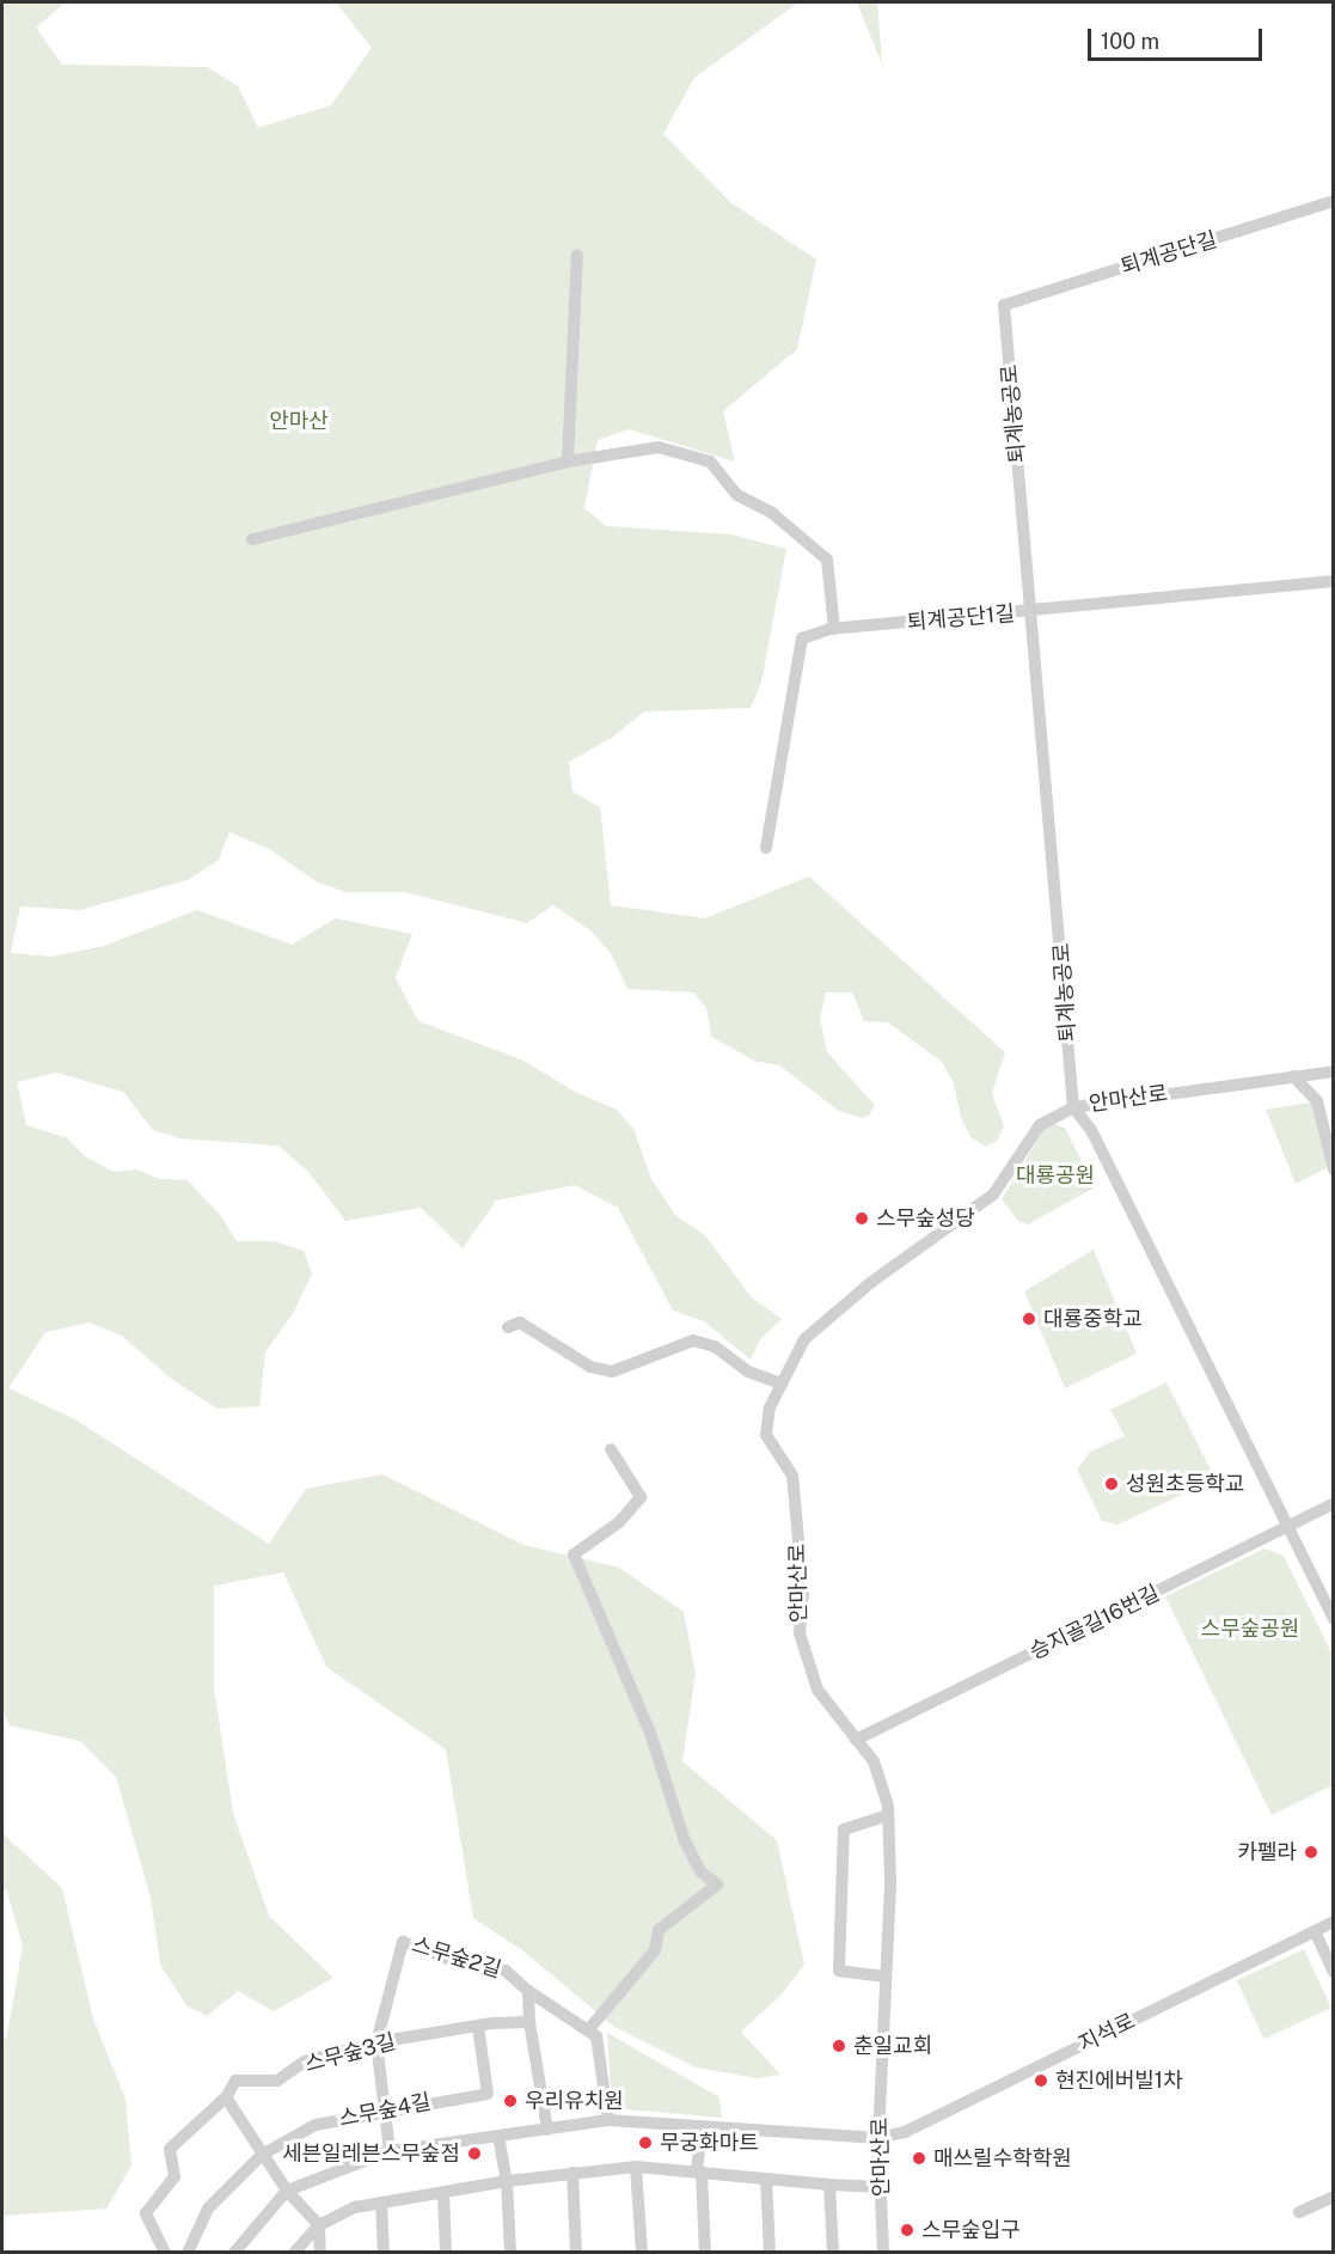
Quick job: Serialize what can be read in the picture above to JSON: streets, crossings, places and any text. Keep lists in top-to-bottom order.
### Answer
{
  "streets": {
    "street": [
      "퇴계공단길",
      "퇴계농공로",
      "퇴계공단1길",
      "안마산로",
      "승지골길16번길",
      "스무숲2길",
      "지석로",
      "스무숲3길",
      "스무숲4길"
    ]
  },
  "crossings": [
    ["퇴계공단길", "퇴계농공로"],
    ["퇴계농공로", "퇴계공단1길"],
    ["퇴계농공로", "안마산로"],
    ["퇴계농공로", "승지골길16번길"],
    ["안마산로", "승지골길16번길"],
    ["안마산로", "지석로"],
    ["스무숲2길", "스무숲3길"],
    ["스무숲3길", "스무숲4길"]
  ],
  "parks": ["안마산", "대룡공원", "스무숲공원"],
  "places": [
    "스무숲성당",
    "대룡중학교",
    "성원초등학교",
    "카펠라",
    "춘일교회",
    "현진에버빌1차",
    "우리유치원",
    "무궁화마트",
    "세븐일레븐스무숲점",
    "매쓰릴수학학원",
    "스무숲입구"
  ],
  "scale_bar": "100 m"
}
